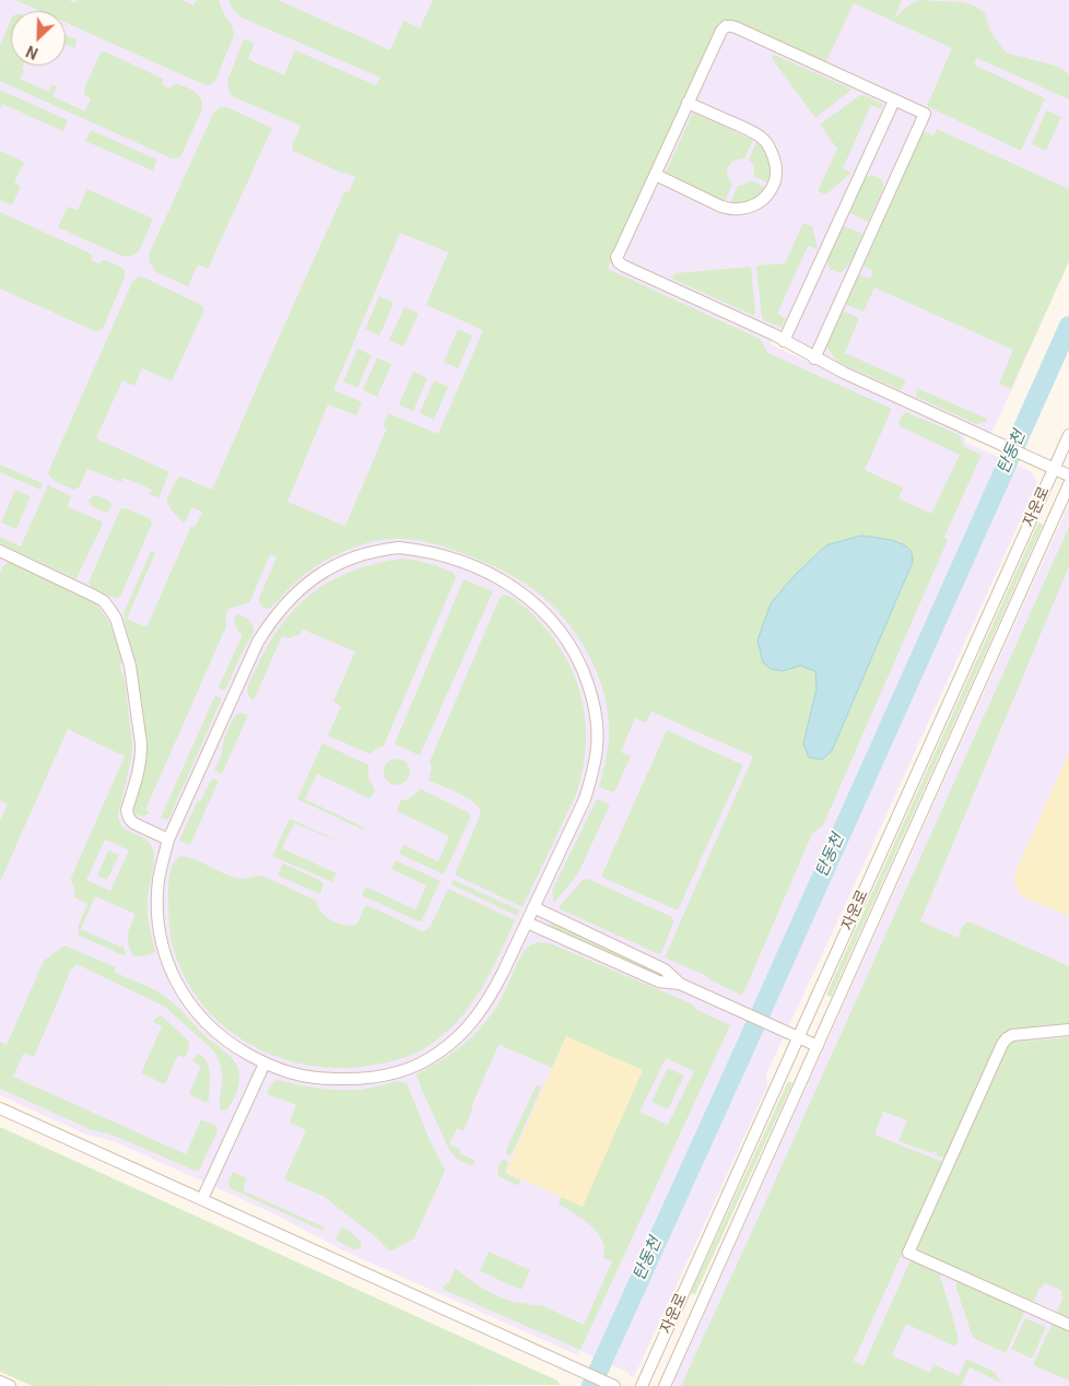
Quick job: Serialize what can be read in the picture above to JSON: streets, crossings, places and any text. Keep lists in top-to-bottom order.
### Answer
{
  "streets": {
    "street": ["자운로"]
  },
  "water": ["탄동천"],
  "north": "bottom left"
}
